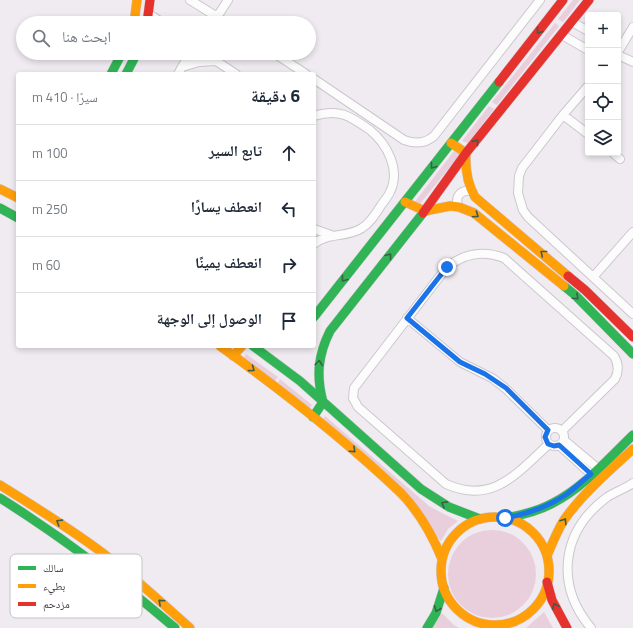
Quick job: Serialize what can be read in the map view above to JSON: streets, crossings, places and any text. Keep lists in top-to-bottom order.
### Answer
{
  "legend": ["سالك", "بطيء", "مزدحم"],
  "page": {
    "map_buttons": ["+", "−"],
    "search": "ابحث هنا",
    "heading": ["6 دقيقة", "سيرًا · 410 m"],
    "list": [
      ["تابع السير", "100 m"],
      ["انعطف يسارًا", "250 m"],
      ["انعطف يمينًا", "60 m"],
      "الوصول إلى الوجهة"
    ]
  }
}
